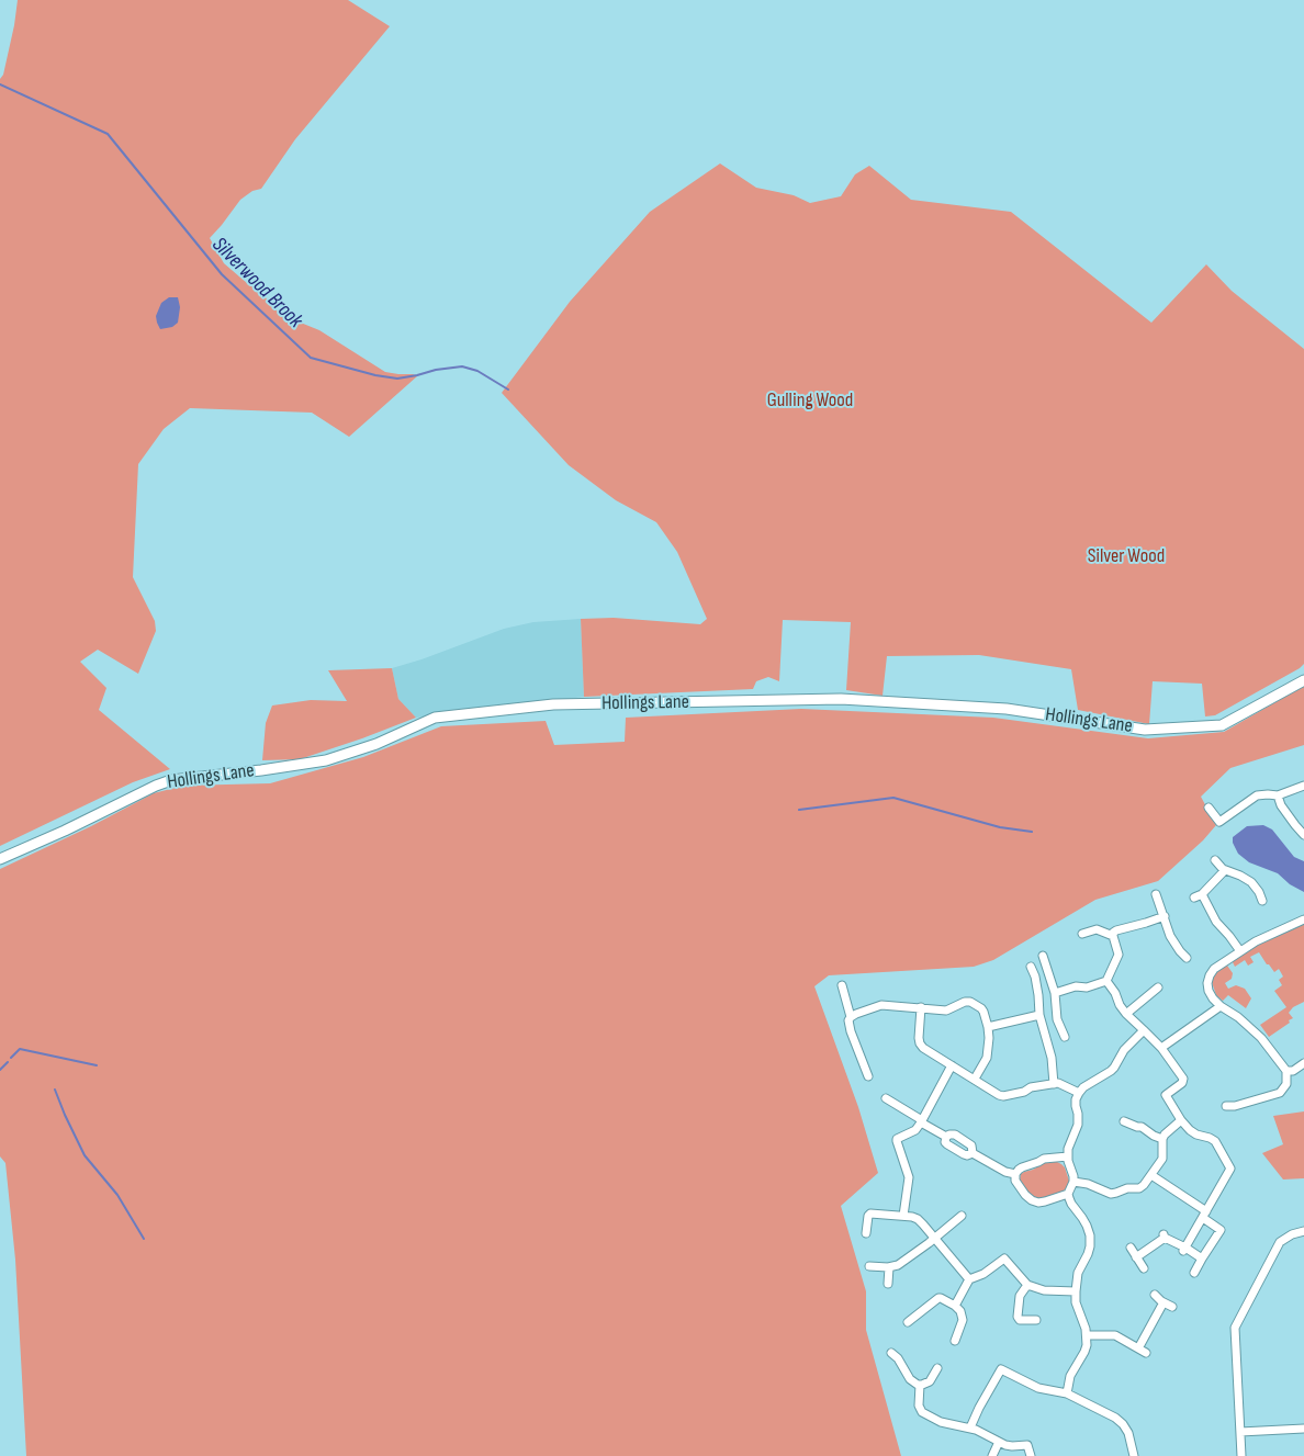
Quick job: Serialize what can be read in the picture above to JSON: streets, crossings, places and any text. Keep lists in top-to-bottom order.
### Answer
{
  "streets": {
    "street": ["Hollings Lane"]
  },
  "water": ["Silverwood Brook"],
  "parks": ["Gulling Wood", "Silver Wood"]
}
